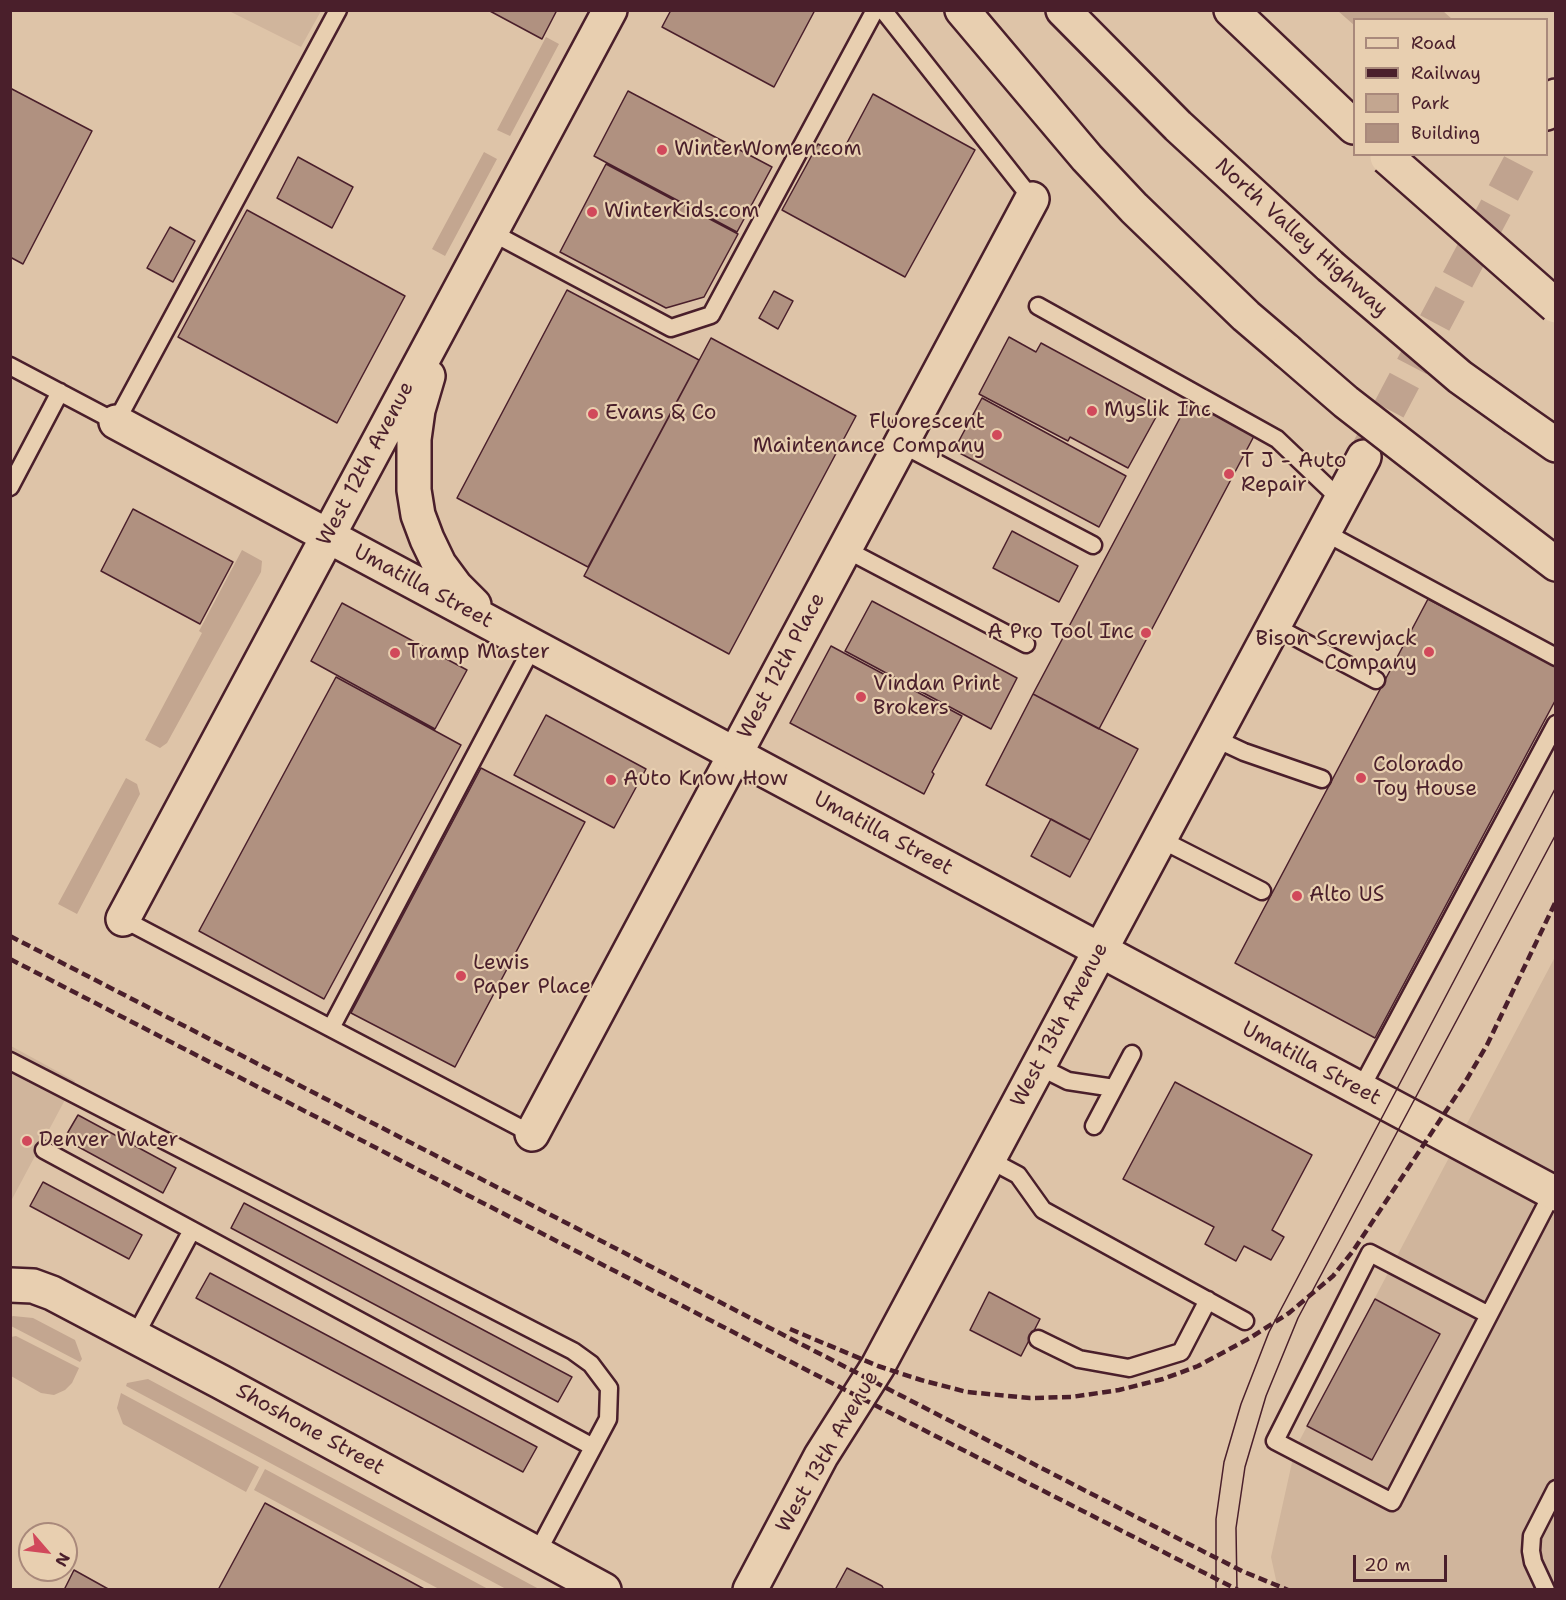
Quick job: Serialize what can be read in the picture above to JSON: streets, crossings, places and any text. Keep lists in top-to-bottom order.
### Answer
{
  "streets": {
    "main road": [
      "North Valley Highway",
      "West 12th Avenue",
      "Umatilla Street",
      "West 12th Place",
      "West 13th Avenue",
      "Shoshone Street"
    ]
  },
  "crossings": [
    ["West 12th Avenue", "Umatilla Street"],
    ["Umatilla Street", "West 12th Place"],
    ["Umatilla Street", "West 13th Avenue"]
  ],
  "places": [
    "WinterWomen.com",
    "WinterKids.com",
    "Myslik Inc",
    "Evans & Co",
    "Fluorescent Maintenance Company",
    "T J - Auto Repair",
    "A Pro Tool Inc",
    "Bison Screwjack Company",
    "Tramp Master",
    "Vindan Print Brokers",
    "Colorado Toy House",
    "Auto Know How",
    "Alto US",
    "Lewis Paper Place",
    "Denver Water"
  ],
  "legend": [
    "Road",
    "Railway",
    "Park",
    "Building"
  ],
  "scale_bar": "20 m",
  "north": "bottom right"
}
